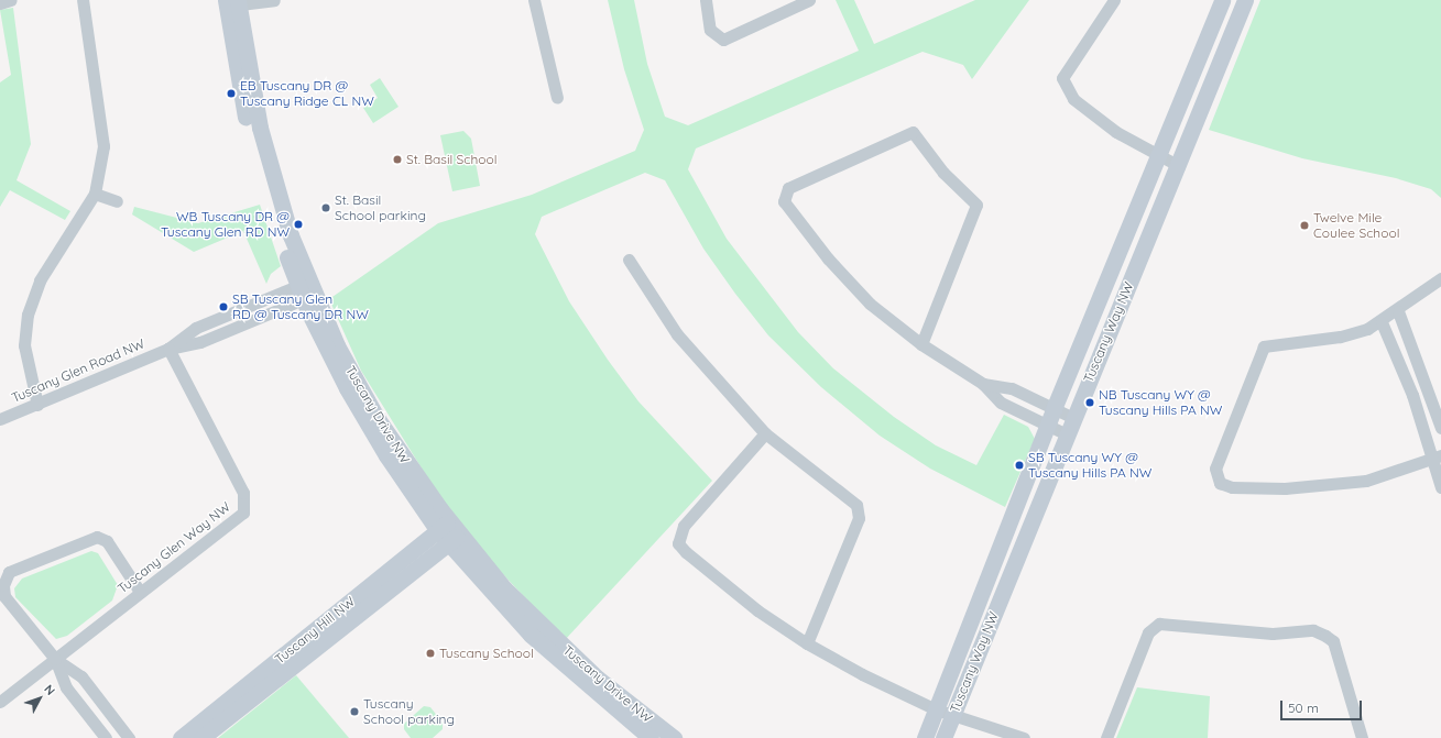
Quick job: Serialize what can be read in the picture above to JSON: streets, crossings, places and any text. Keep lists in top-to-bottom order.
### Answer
{
  "streets": {
    "street": [
      "Tuscany Way NW",
      "Tuscany Glen Road NW",
      "Tuscany Drive NW",
      "Tuscany Glen Way NW",
      "Tuscany Hill NW"
    ]
  },
  "crossings": [
    ["Tuscany Glen Road NW", "Tuscany Drive NW"],
    ["Tuscany Glen Road NW", "Tuscany Glen Way NW"],
    ["Tuscany Drive NW", "Tuscany Hill NW"]
  ],
  "places": [
    "EB Tuscany DR @ Tuscany Ridge CL NW",
    "St. Basil School",
    "St. Basil School parking",
    "WB Tuscany DR @ Tuscany Glen RD NW",
    "Twelve Mile Coulee School",
    "SB Tuscany Glen RD @ Tuscany DR NW",
    "NB Tuscany WY @ Tuscany Hills PA NW",
    "SB Tuscany WY @ Tuscany Hills PA NW",
    "Tuscany School",
    "Tuscany School parking"
  ],
  "scale_bar": "50 m",
  "north": "top right"
}
